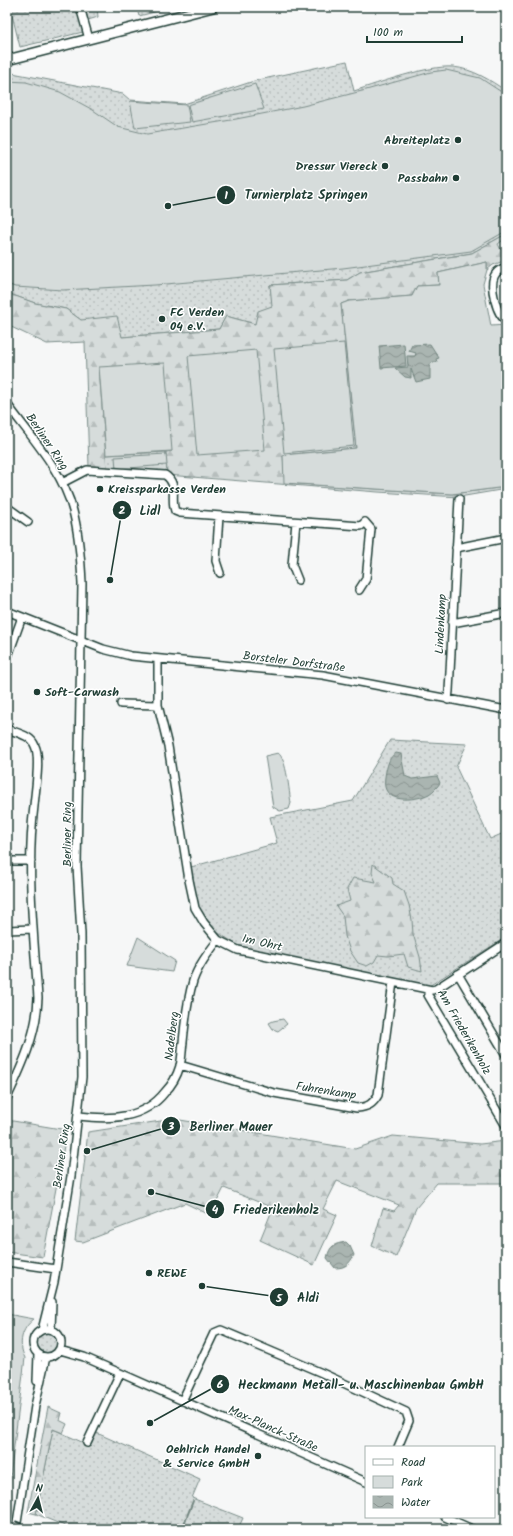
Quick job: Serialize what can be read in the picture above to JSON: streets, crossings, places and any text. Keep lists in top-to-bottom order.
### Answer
{
  "streets": {
    "street": [
      "Berliner Ring",
      "Lindenkamp",
      "Borsteler Dorfstraße",
      "Im Ohrt",
      "Am Friederikenholz",
      "Nadelberg",
      "Fuhrenkamp",
      "Max-Planck-Straße"
    ]
  },
  "crossings": [
    ["Berliner Ring", "Borsteler Dorfstraße"],
    ["Berliner Ring", "Nadelberg"],
    ["Berliner Ring", "Max-Planck-Straße"],
    ["Lindenkamp", "Borsteler Dorfstraße"],
    ["Borsteler Dorfstraße", "Im Ohrt"],
    ["Im Ohrt", "Am Friederikenholz"],
    ["Im Ohrt", "Nadelberg"],
    ["Im Ohrt", "Fuhrenkamp"],
    ["Nadelberg", "Fuhrenkamp"]
  ],
  "places": [
    "Abreiteplatz",
    "Dressur Viereck",
    "Passbahn",
    "Turnierplatz Springen",
    "FC Verden 04 e.V.",
    "Kreissparkasse Verden",
    "Lidl",
    "Soft-Carwash",
    "Berliner Mauer",
    "Friederikenholz",
    "REWE",
    "Aldi",
    "Heckmann Metall- u. Maschinenbau GmbH",
    "Oehlrich Handel & Service GmbH"
  ],
  "legend": ["Road", "Park", "Water"],
  "scale_bar": "100 m",
  "north": "top"
}
